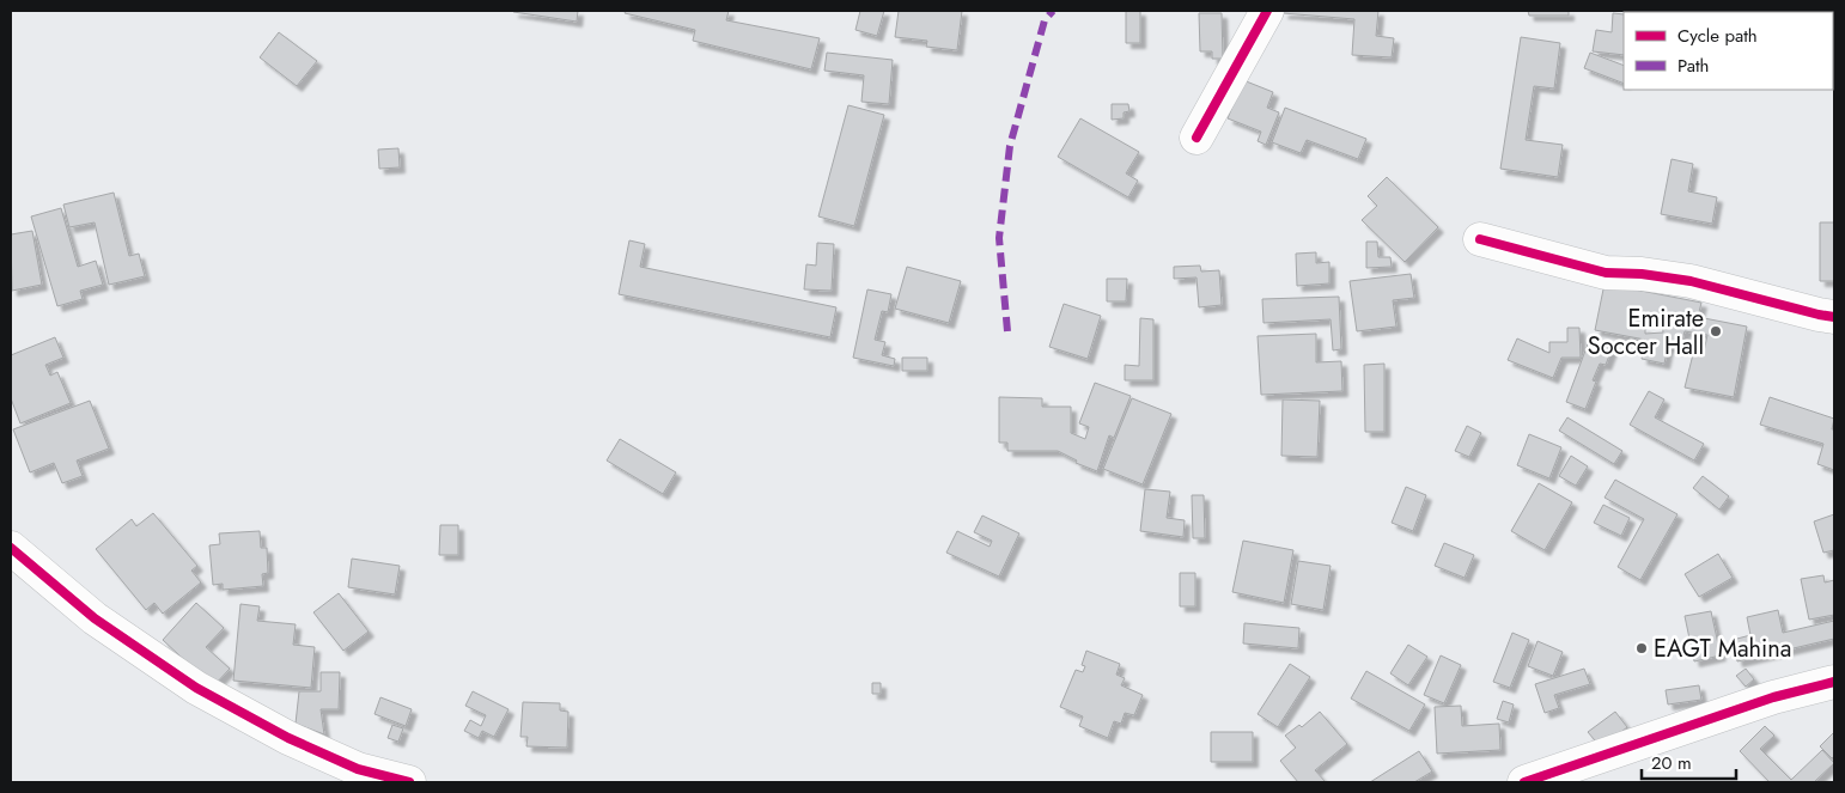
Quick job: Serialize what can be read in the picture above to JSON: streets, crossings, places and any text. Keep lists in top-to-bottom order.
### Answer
{
  "places": ["Emirate Soccer Hall", "EAGT Mahina"],
  "legend": ["Cycle path", "Path"],
  "scale_bar": "20 m"
}
